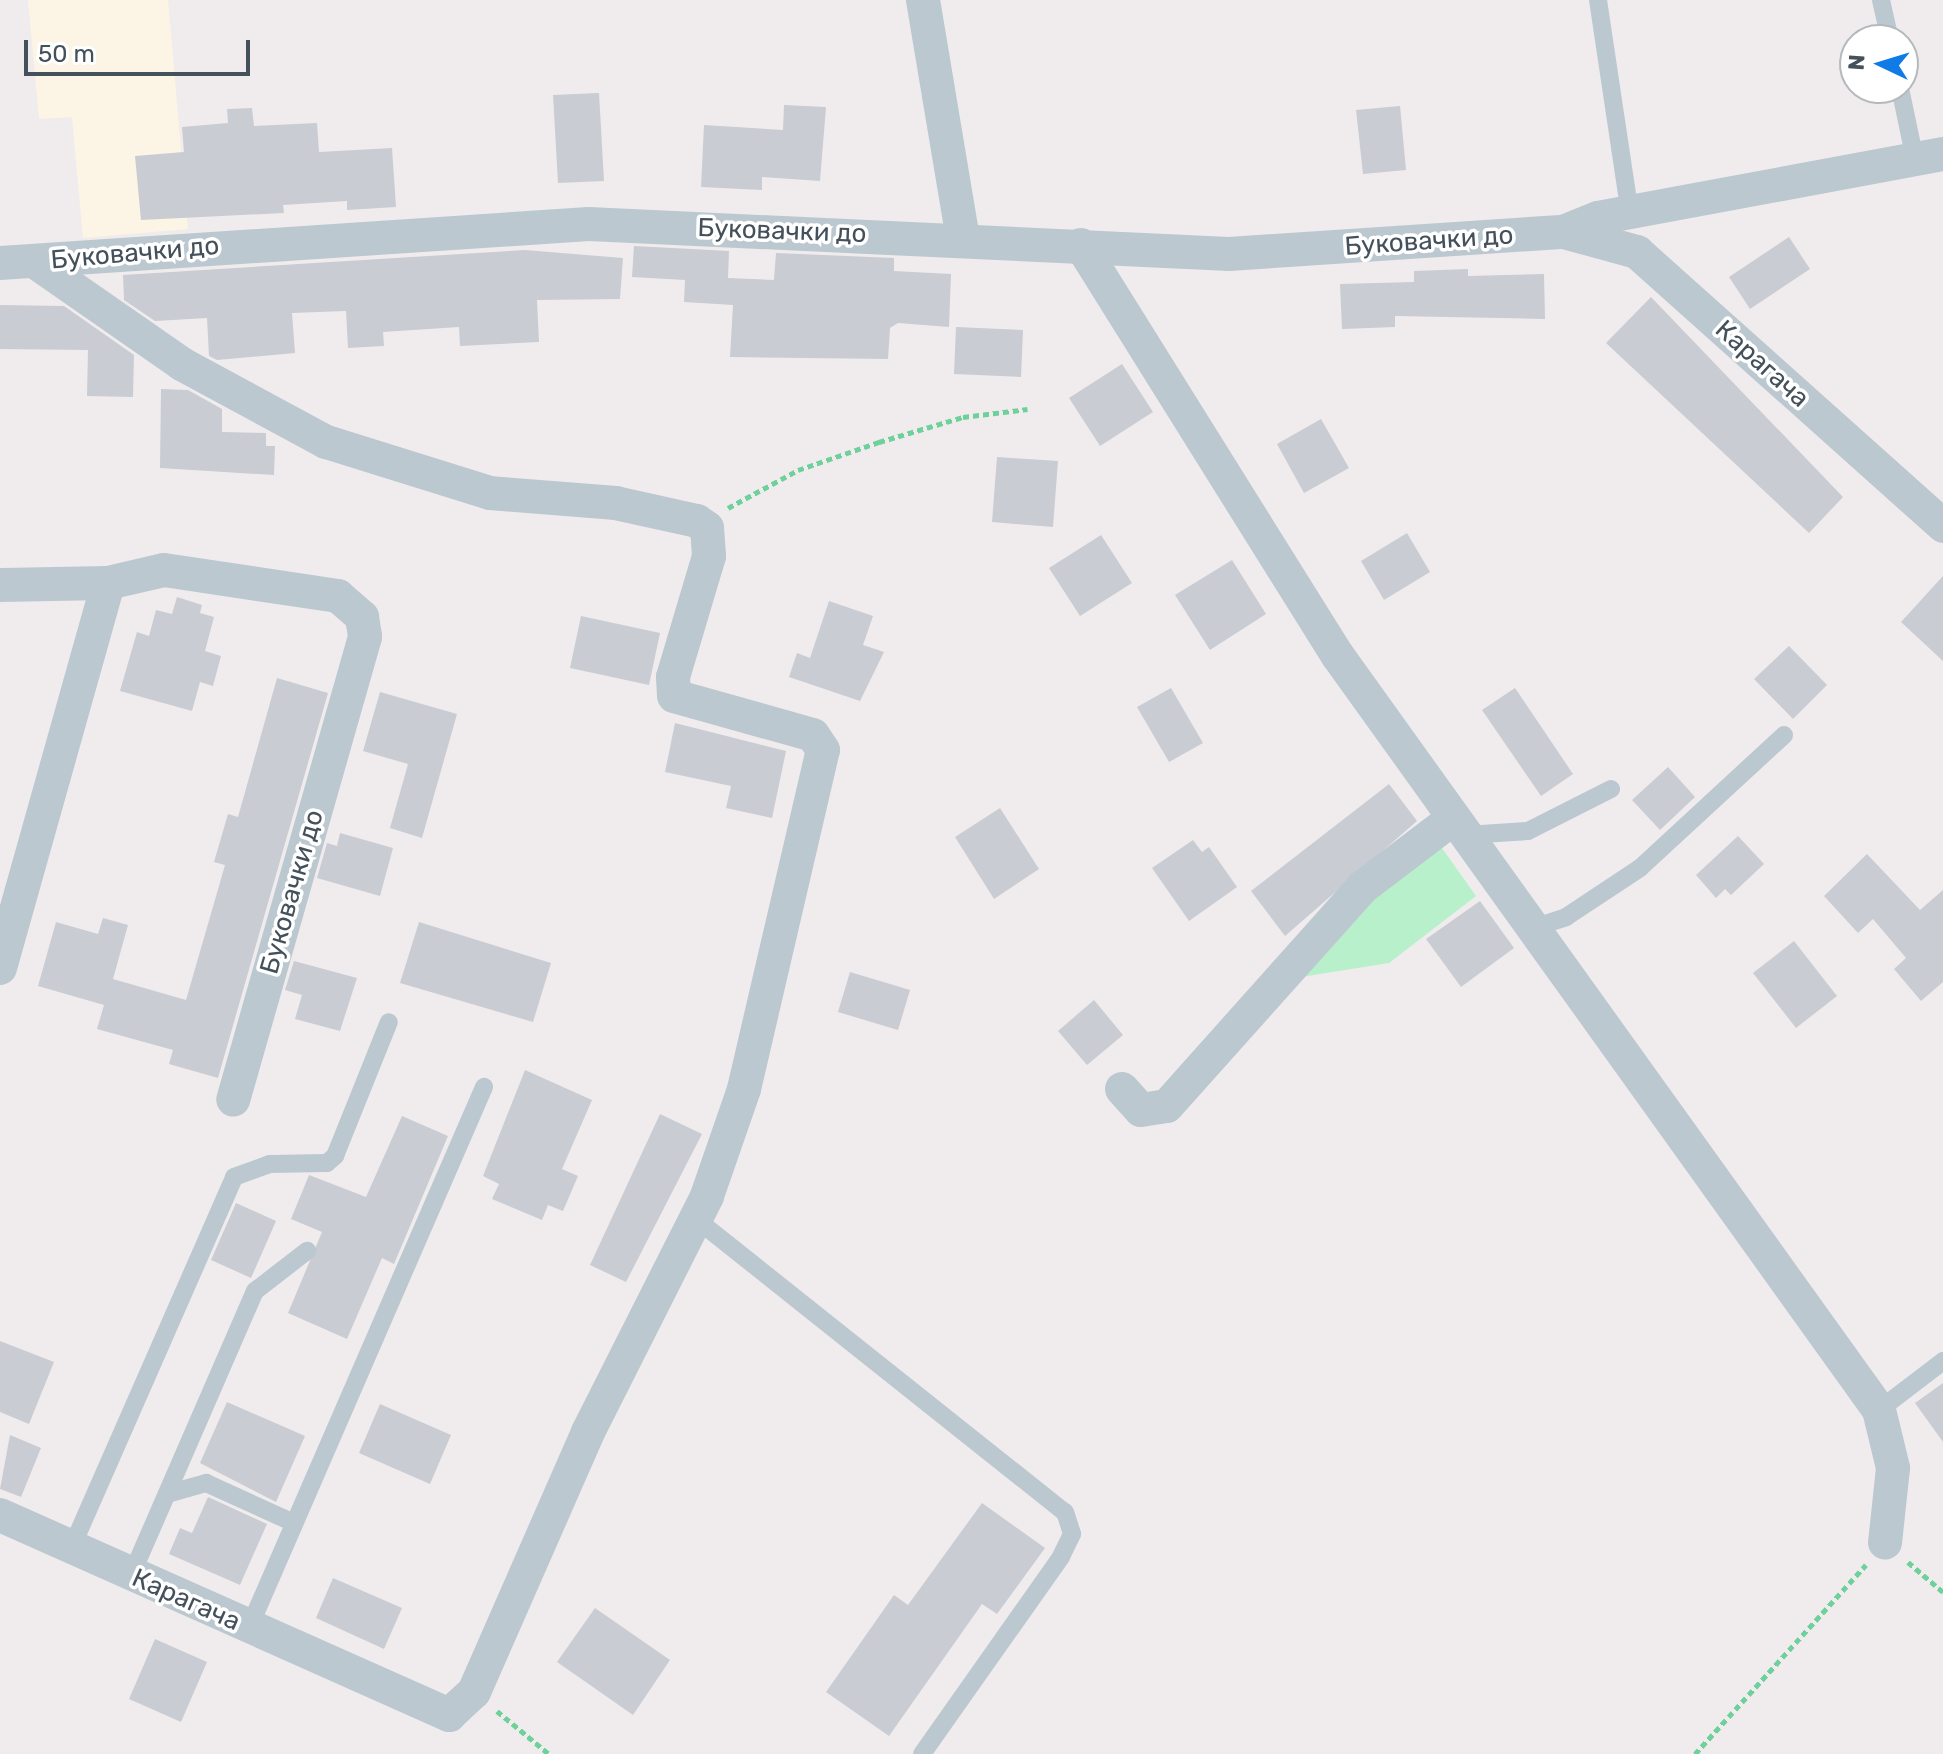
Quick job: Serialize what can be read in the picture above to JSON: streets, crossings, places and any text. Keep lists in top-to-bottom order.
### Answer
{
  "streets": {
    "street": ["Буковачки до", "Карагача"]
  },
  "crossings": [
    ["Буковачки до", "Карагача"]
  ],
  "scale_bar": "50 m",
  "north": "left"
}
